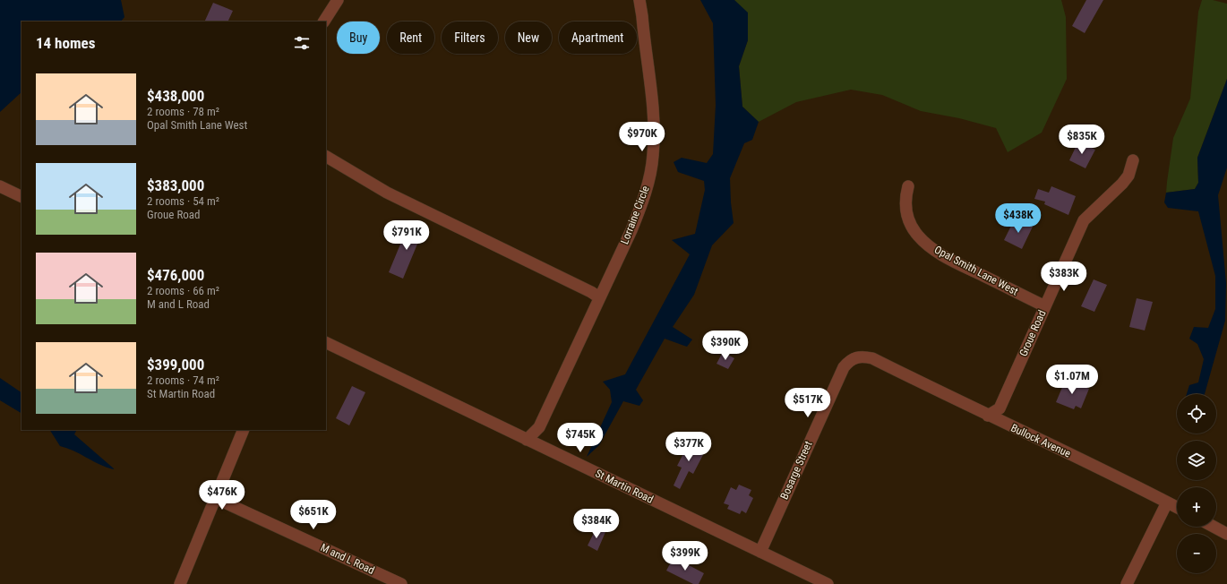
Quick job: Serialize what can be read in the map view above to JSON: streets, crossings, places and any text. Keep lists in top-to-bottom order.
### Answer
{
  "streets": {
    "street": [
      "Lorraine Circle",
      "Opal Smith Lane West",
      "Groue Road",
      "Bullock Avenue",
      "Bosarge Street",
      "St Martin Road",
      "M and L Road"
    ]
  },
  "crossings": [
    ["Lorraine Circle", "St Martin Road"],
    ["Opal Smith Lane West", "Groue Road"],
    ["Groue Road", "Bullock Avenue"],
    ["Bullock Avenue", "Bosarge Street"],
    ["Bosarge Street", "St Martin Road"]
  ],
  "page": {
    "chip": [
      "Buy",
      "Rent",
      "Filters",
      "New",
      "Apartment"
    ],
    "heading": "14 homes",
    "list": [
      {
        "name": "$438,000",
        "note": "2 rooms · 78 m² · Opal Smith Lane West"
      },
      {
        "name": "$383,000",
        "note": "2 rooms · 54 m² · Groue Road"
      },
      {
        "name": "$476,000",
        "note": "2 rooms · 66 m² · M and L Road"
      },
      {
        "name": "$399,000",
        "note": "2 rooms · 74 m² · St Martin Road"
      }
    ],
    "price": [
      "$970K",
      "$835K",
      "$438K",
      "$791K",
      "$383K",
      "$390K",
      "$1.07M",
      "$517K",
      "$745K",
      "$377K",
      "$476K",
      "$651K",
      "$384K",
      "$399K"
    ],
    "map_buttons": ["+", "−"]
  }
}
